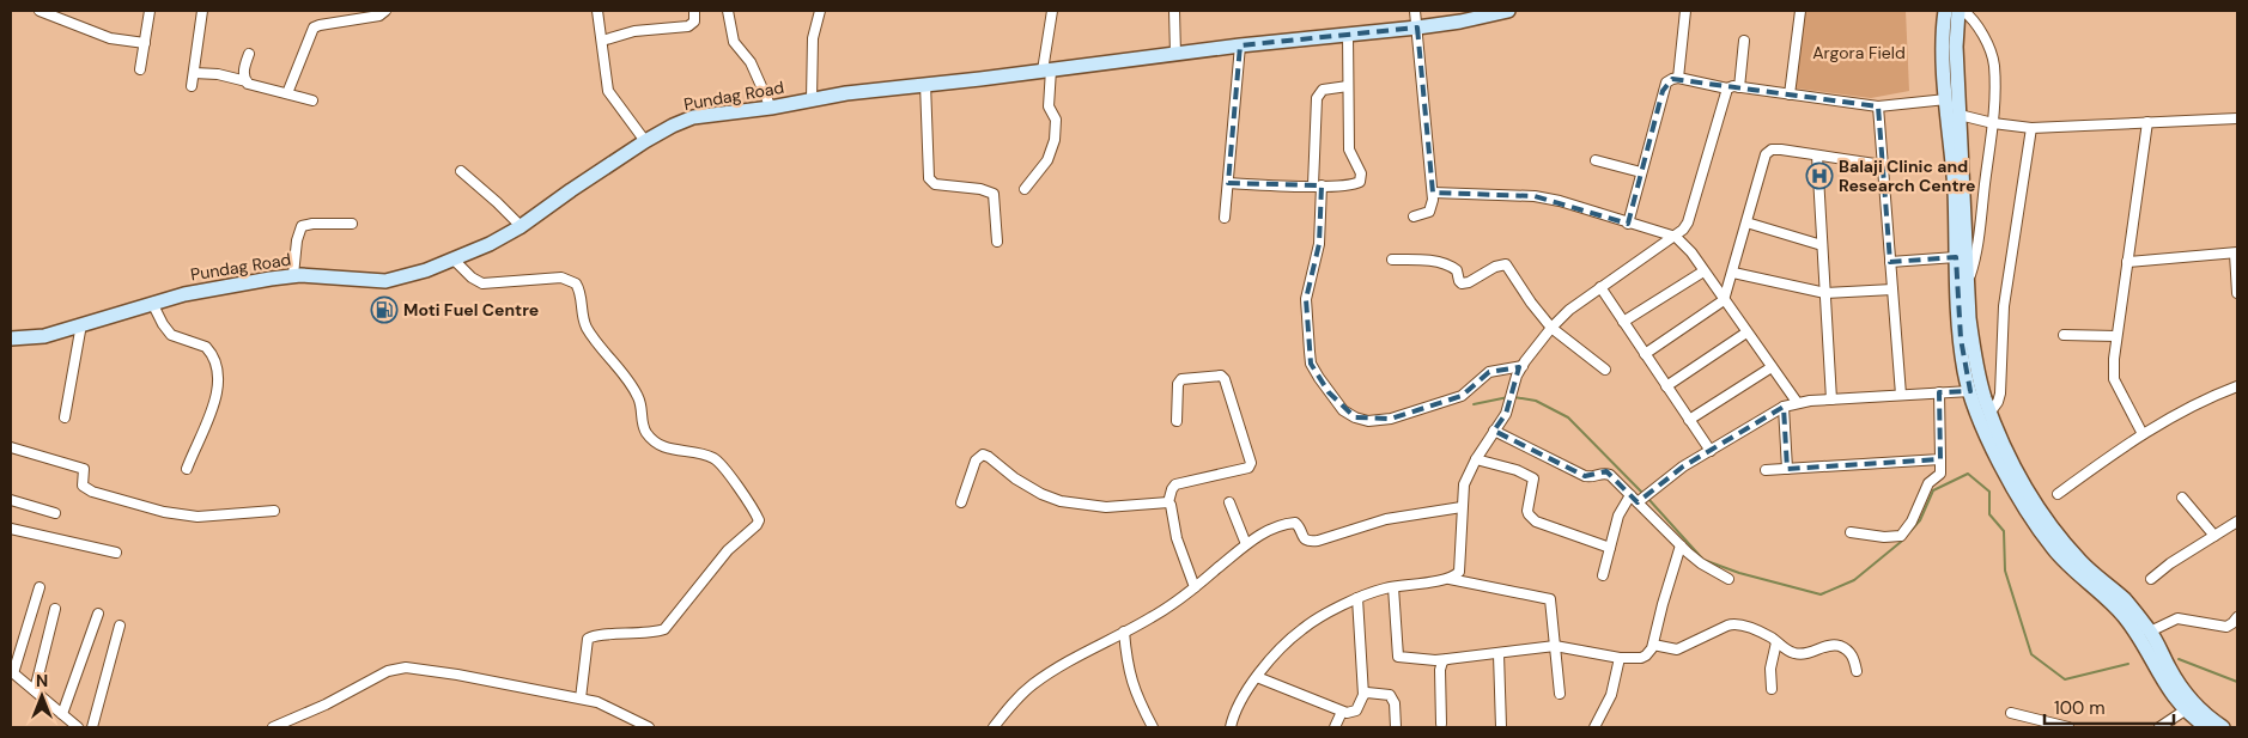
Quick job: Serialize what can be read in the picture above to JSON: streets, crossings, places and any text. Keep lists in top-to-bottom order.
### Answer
{
  "streets": {
    "main road": ["Pundag Road"]
  },
  "parks": ["Argora Field"],
  "places": {
    "hospital": ["Balaji Clinic and Research Centre"],
    "fuel station": ["Moti Fuel Centre"]
  },
  "scale_bar": "100 m",
  "north": "top"
}
